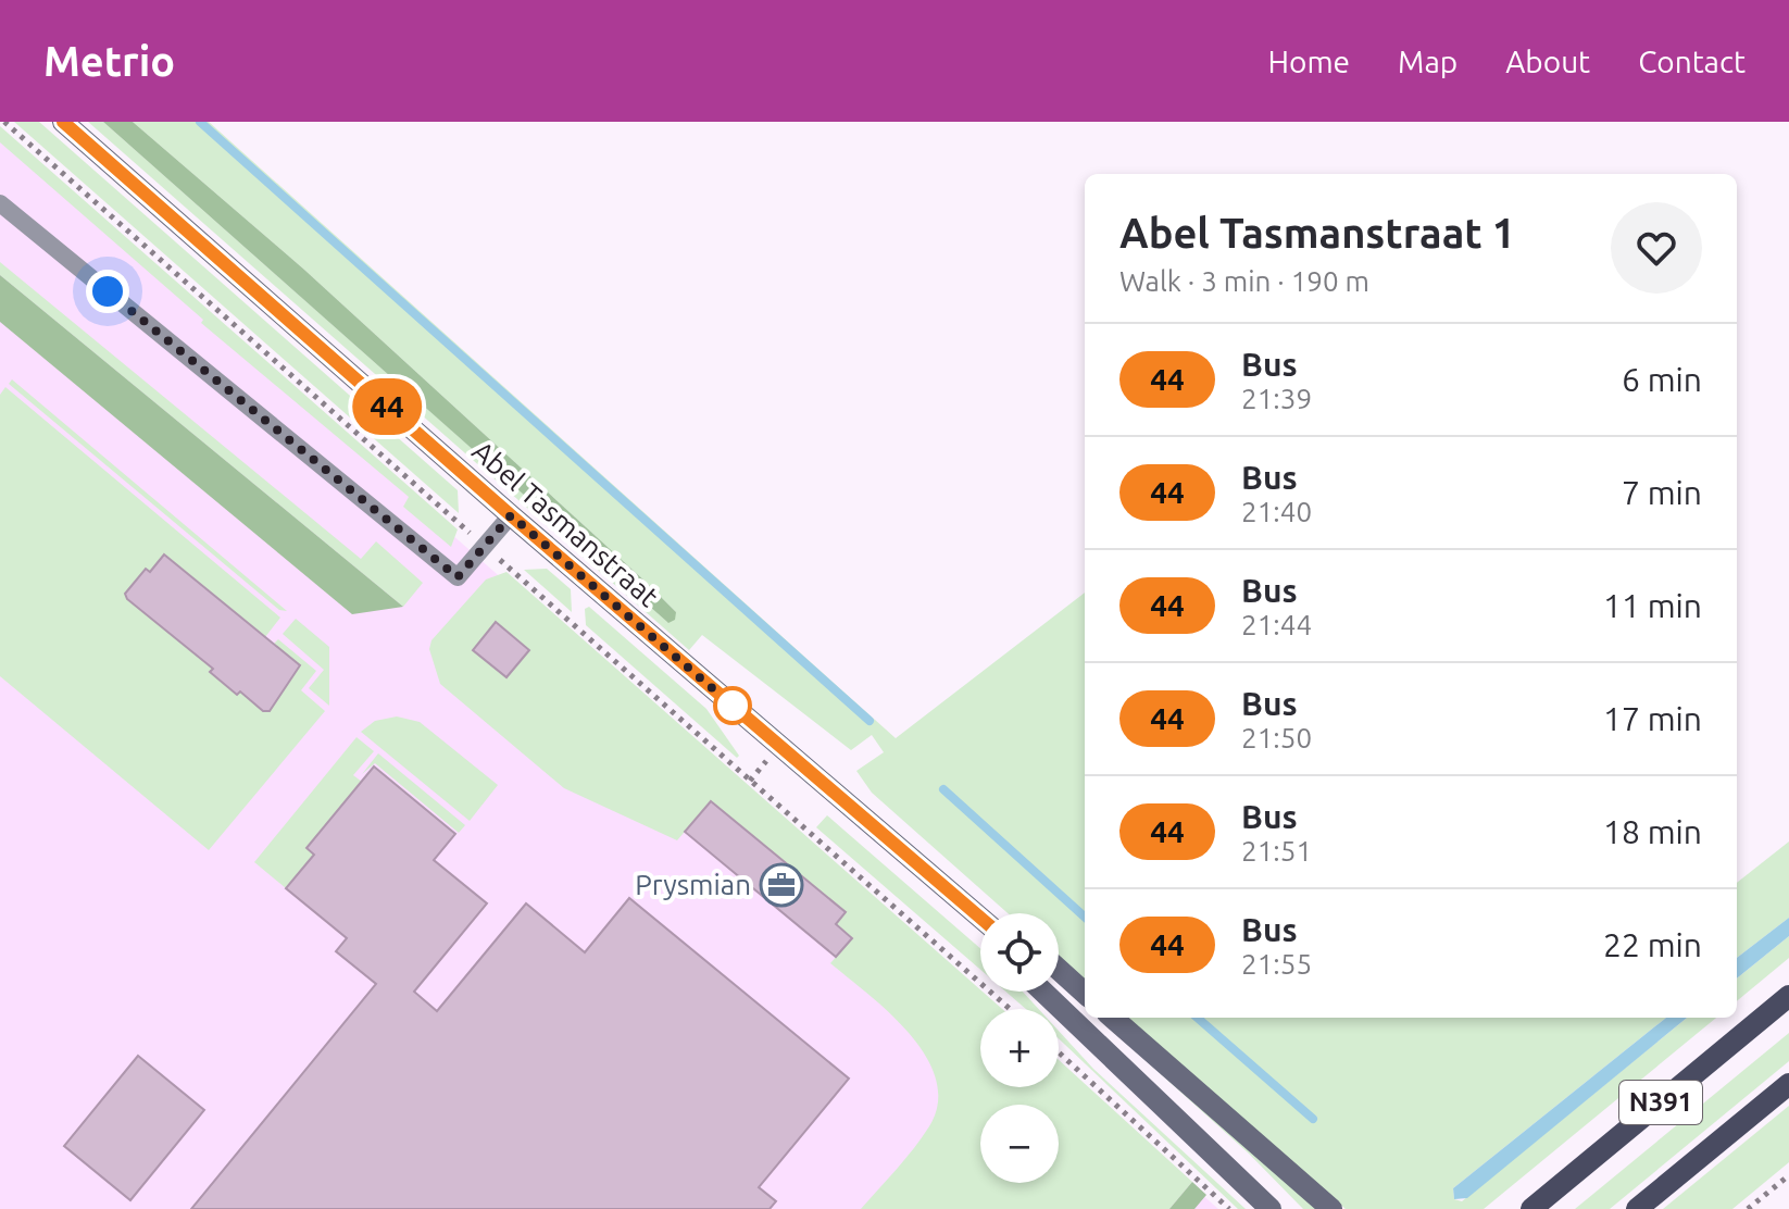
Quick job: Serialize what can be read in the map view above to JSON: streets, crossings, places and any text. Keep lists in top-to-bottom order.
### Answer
{
  "streets": {
    "main road": ["N391"],
    "street": ["Abel Tasmanstraat"]
  },
  "places": {
    "office": ["Prysmian"]
  },
  "lines": ["bus line 44"],
  "page": {
    "header": "Metrio",
    "nav": [
      "Home",
      "Map",
      "About",
      "Contact"
    ],
    "on_map": "44",
    "heading": ["Abel Tasmanstraat 1", "Walk · 3 min · 190 m"],
    "list": [
      {
        "mark": "44",
        "name": "Bus",
        "note": "21:39",
        "value": "6 min"
      },
      {
        "mark": "44",
        "name": "Bus",
        "note": "21:40",
        "value": "7 min"
      },
      {
        "mark": "44",
        "name": "Bus",
        "note": "21:44",
        "value": "11 min"
      },
      {
        "mark": "44",
        "name": "Bus",
        "note": "21:50",
        "value": "17 min"
      },
      {
        "mark": "44",
        "name": "Bus",
        "note": "21:51",
        "value": "18 min"
      },
      {
        "mark": "44",
        "name": "Bus",
        "note": "21:55",
        "value": "22 min"
      }
    ],
    "map_buttons": ["+", "−"]
  }
}
